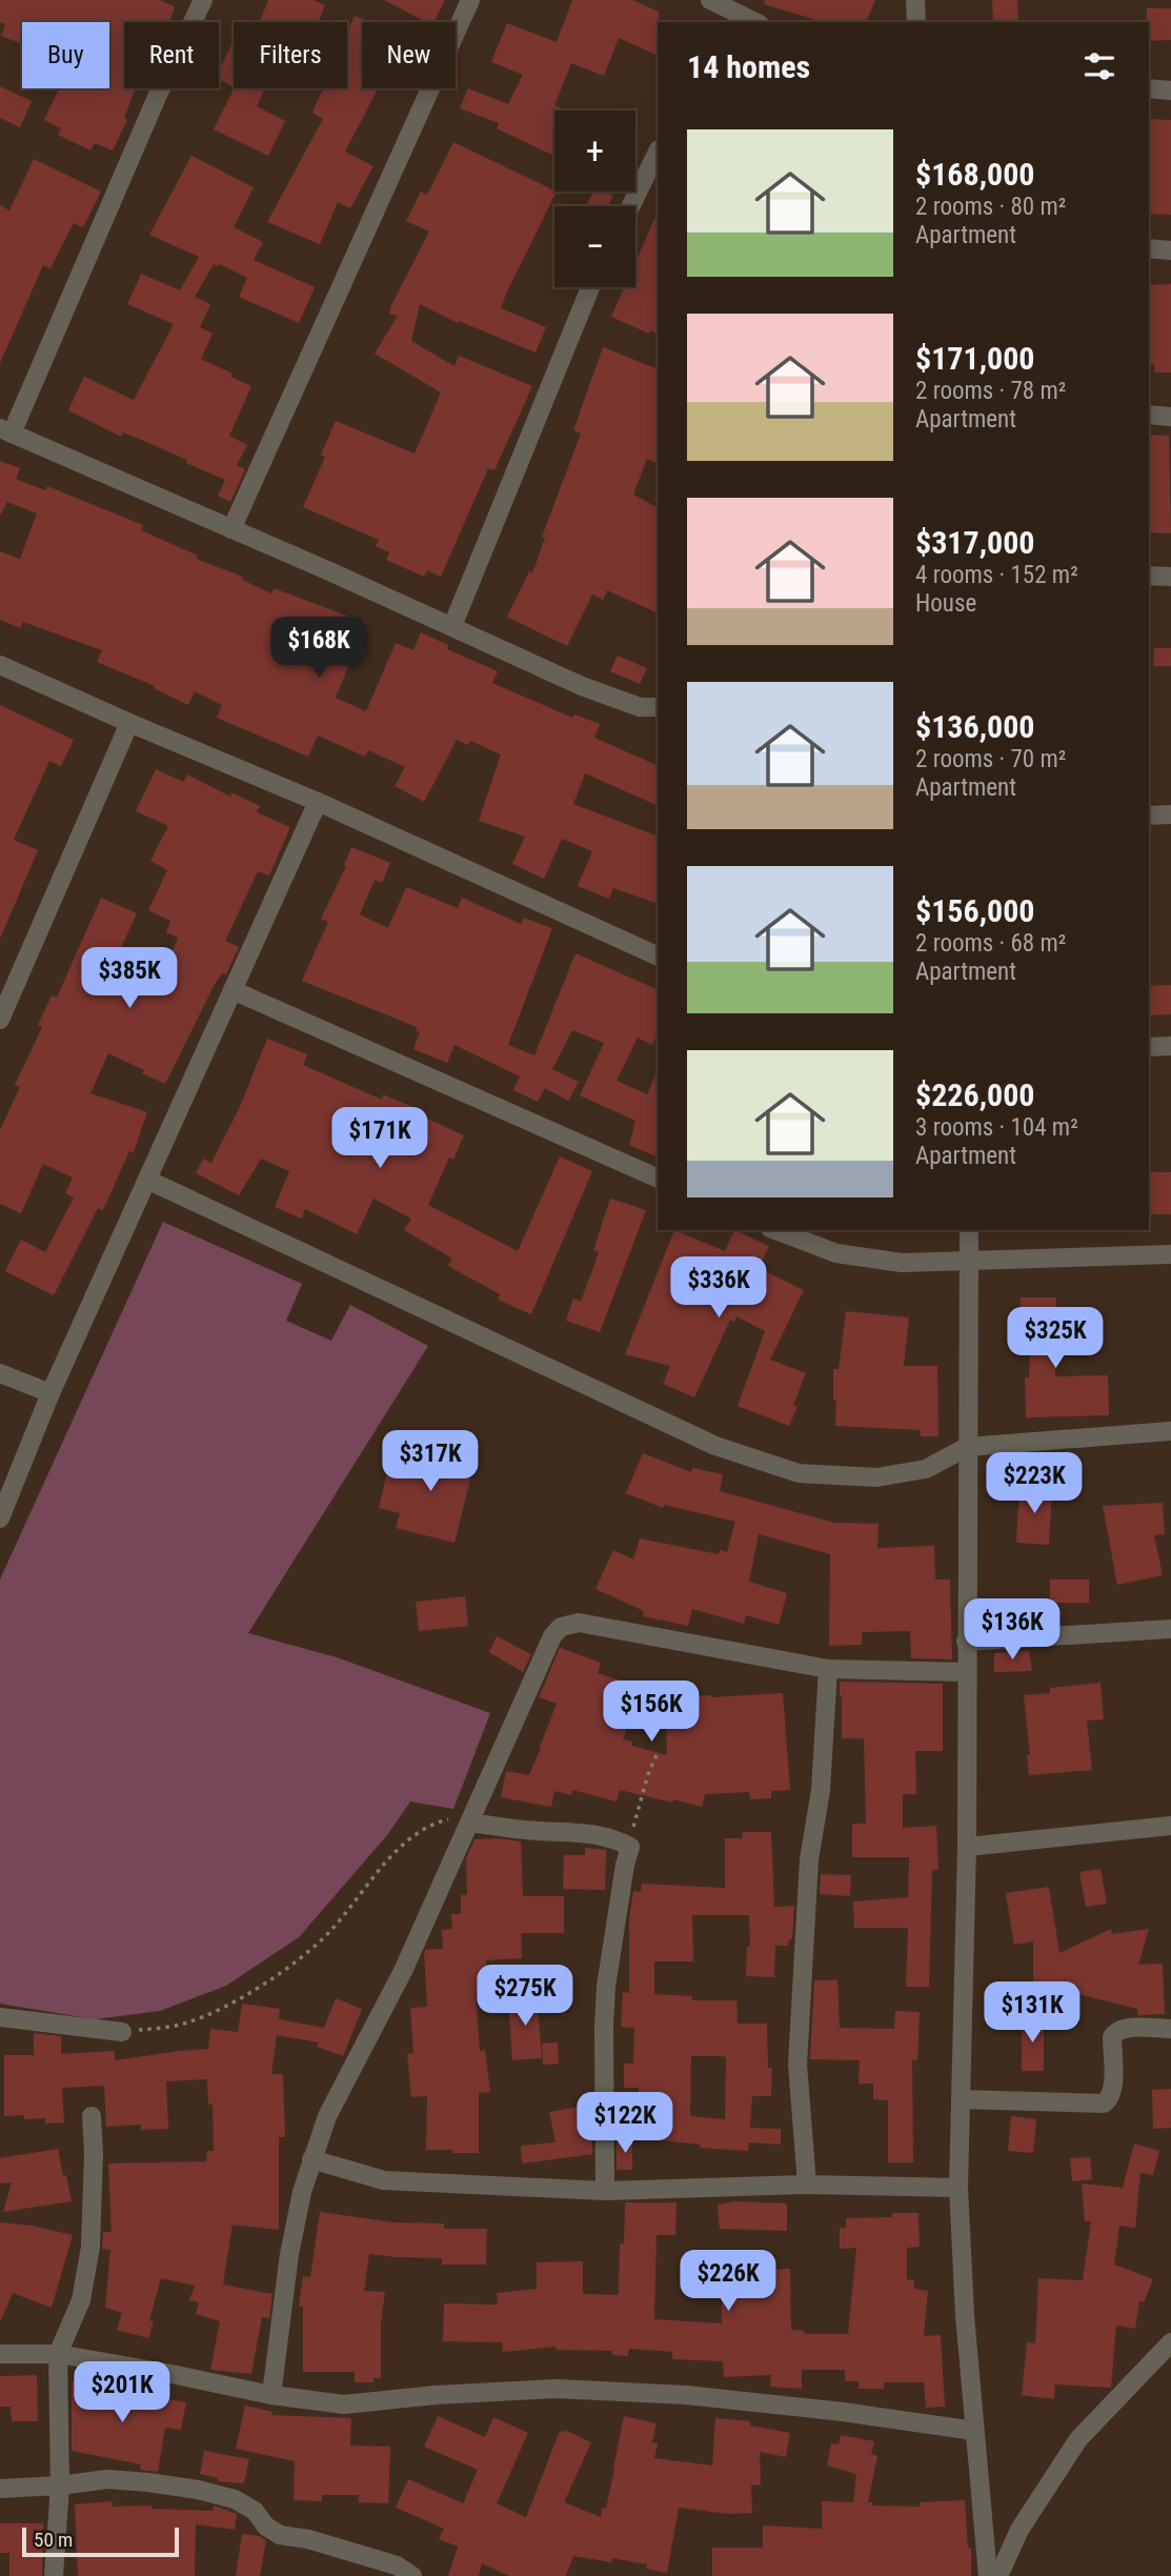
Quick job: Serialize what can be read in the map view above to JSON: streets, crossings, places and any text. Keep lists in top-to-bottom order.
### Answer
{
  "scale_bar": "50 m",
  "page": {
    "chip": [
      "Buy",
      "Rent",
      "Filters",
      "New"
    ],
    "heading": "14 homes",
    "map_buttons": ["+", "−"],
    "list": [
      {
        "name": "$168,000",
        "note": "2 rooms · 80 m² · Apartment"
      },
      {
        "name": "$171,000",
        "note": "2 rooms · 78 m² · Apartment"
      },
      {
        "name": "$317,000",
        "note": "4 rooms · 152 m² · House"
      },
      {
        "name": "$136,000",
        "note": "2 rooms · 70 m² · Apartment"
      },
      {
        "name": "$156,000",
        "note": "2 rooms · 68 m² · Apartment"
      },
      {
        "name": "$226,000",
        "note": "3 rooms · 104 m² · Apartment"
      }
    ],
    "price": [
      "$168K",
      "$385K",
      "$171K",
      "$336K",
      "$325K",
      "$317K",
      "$223K",
      "$136K",
      "$156K",
      "$275K",
      "$131K",
      "$122K",
      "$226K",
      "$201K"
    ],
    "scale": "50 m"
  }
}
